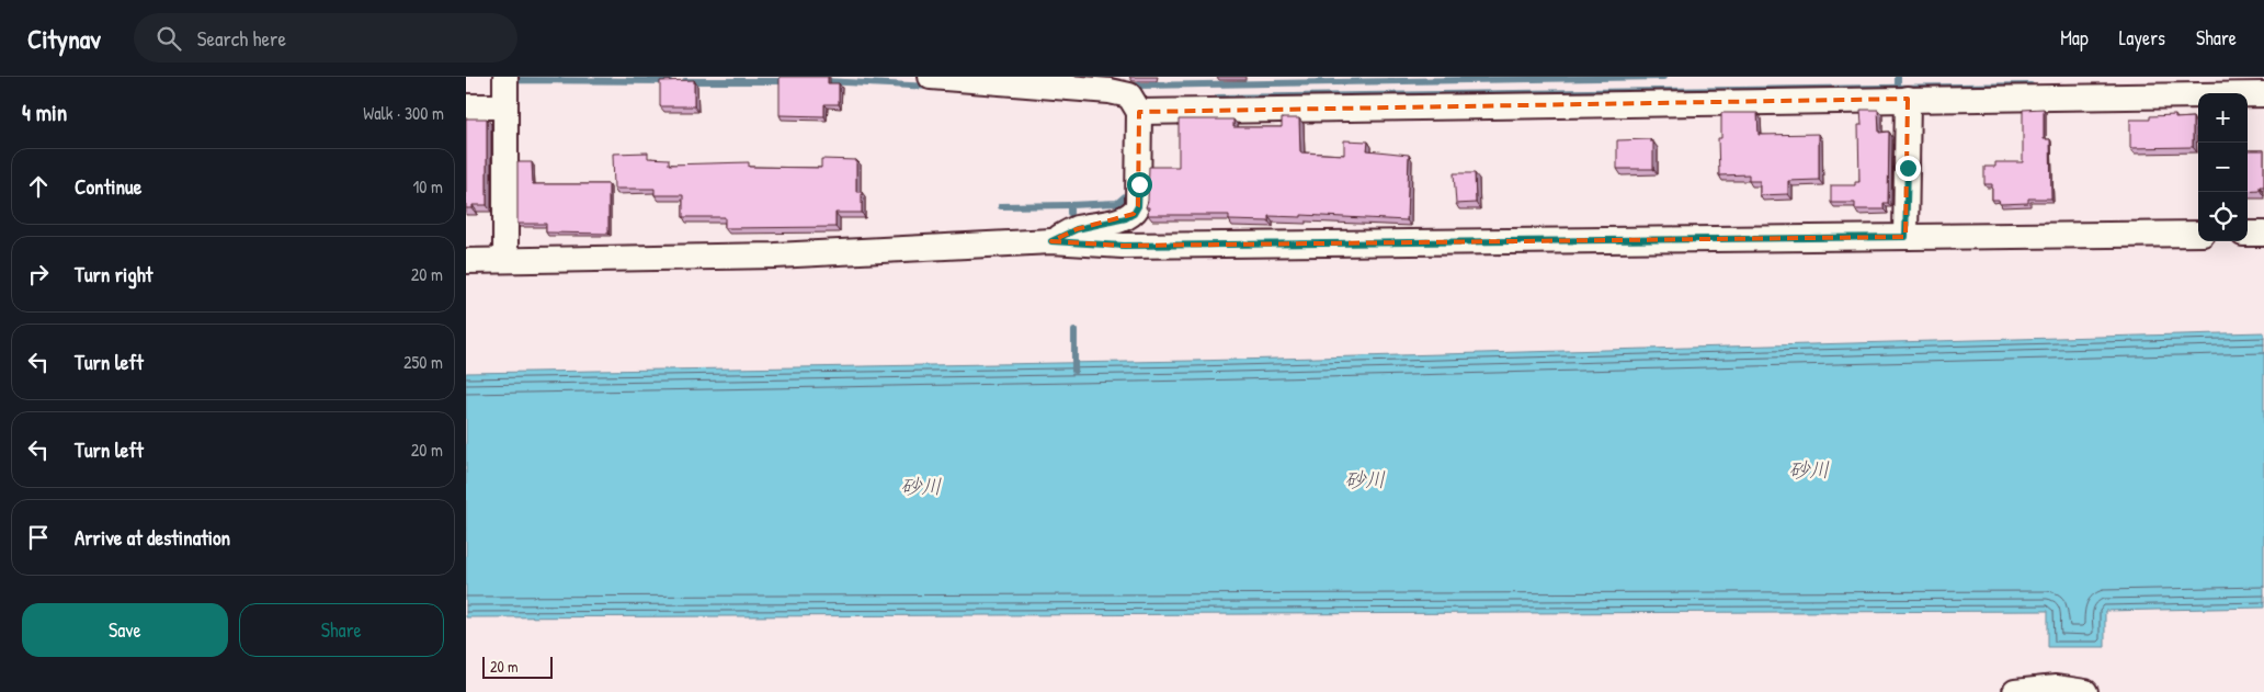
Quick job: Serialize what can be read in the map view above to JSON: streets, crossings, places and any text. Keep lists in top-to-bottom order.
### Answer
{
  "water": ["砂川"],
  "scale_bar": "20 m",
  "page": {
    "header": "Citynav",
    "search": "Search here",
    "nav": ["Map", "Layers", "Share"],
    "heading": ["4 min", "Walk · 300 m"],
    "map_buttons": ["+", "−"],
    "list": [
      ["Continue", "10 m"],
      ["Turn right", "20 m"],
      ["Turn left", "250 m"],
      ["Turn left", "20 m"],
      "Arrive at destination"
    ],
    "buttons": ["Save", "Share"],
    "scale": "20 m"
  }
}
